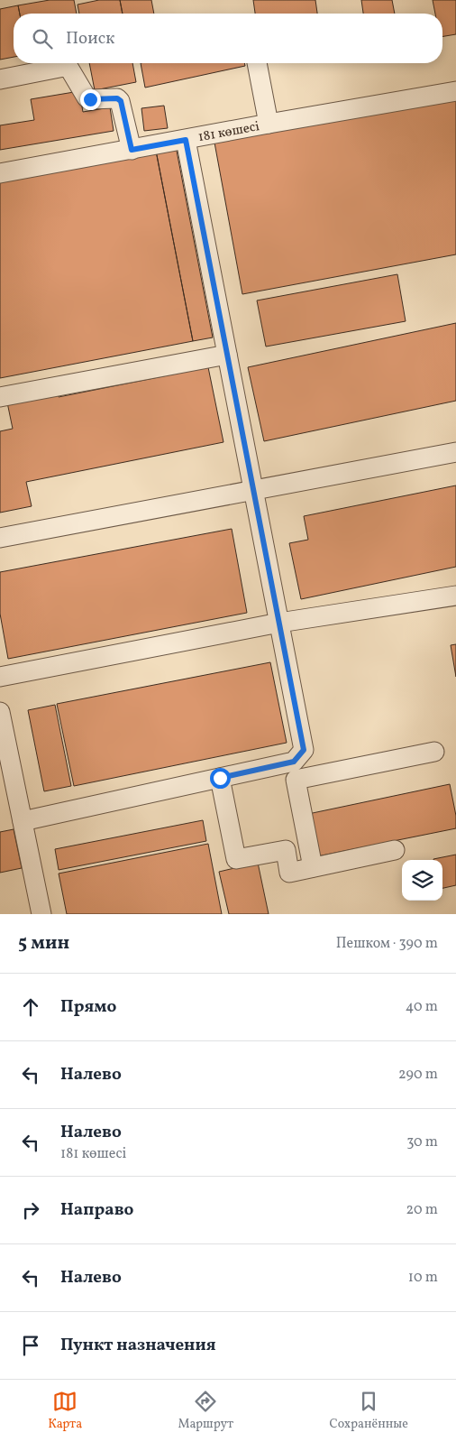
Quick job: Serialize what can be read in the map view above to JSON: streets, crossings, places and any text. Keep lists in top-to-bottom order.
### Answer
{
  "streets": {
    "street": ["181 көшесі"]
  },
  "page": {
    "search": "Поиск",
    "heading": ["5 мин", "Пешком · 390 m"],
    "list": [
      ["Прямо", "40 m"],
      ["Налево", "290 m"],
      ["Налево", "181 көшесі", "30 m"],
      ["Направо", "20 m"],
      ["Налево", "10 m"],
      "Пункт назначения"
    ],
    "nav": ["Карта", "Маршрут", "Сохранённые"]
  }
}
